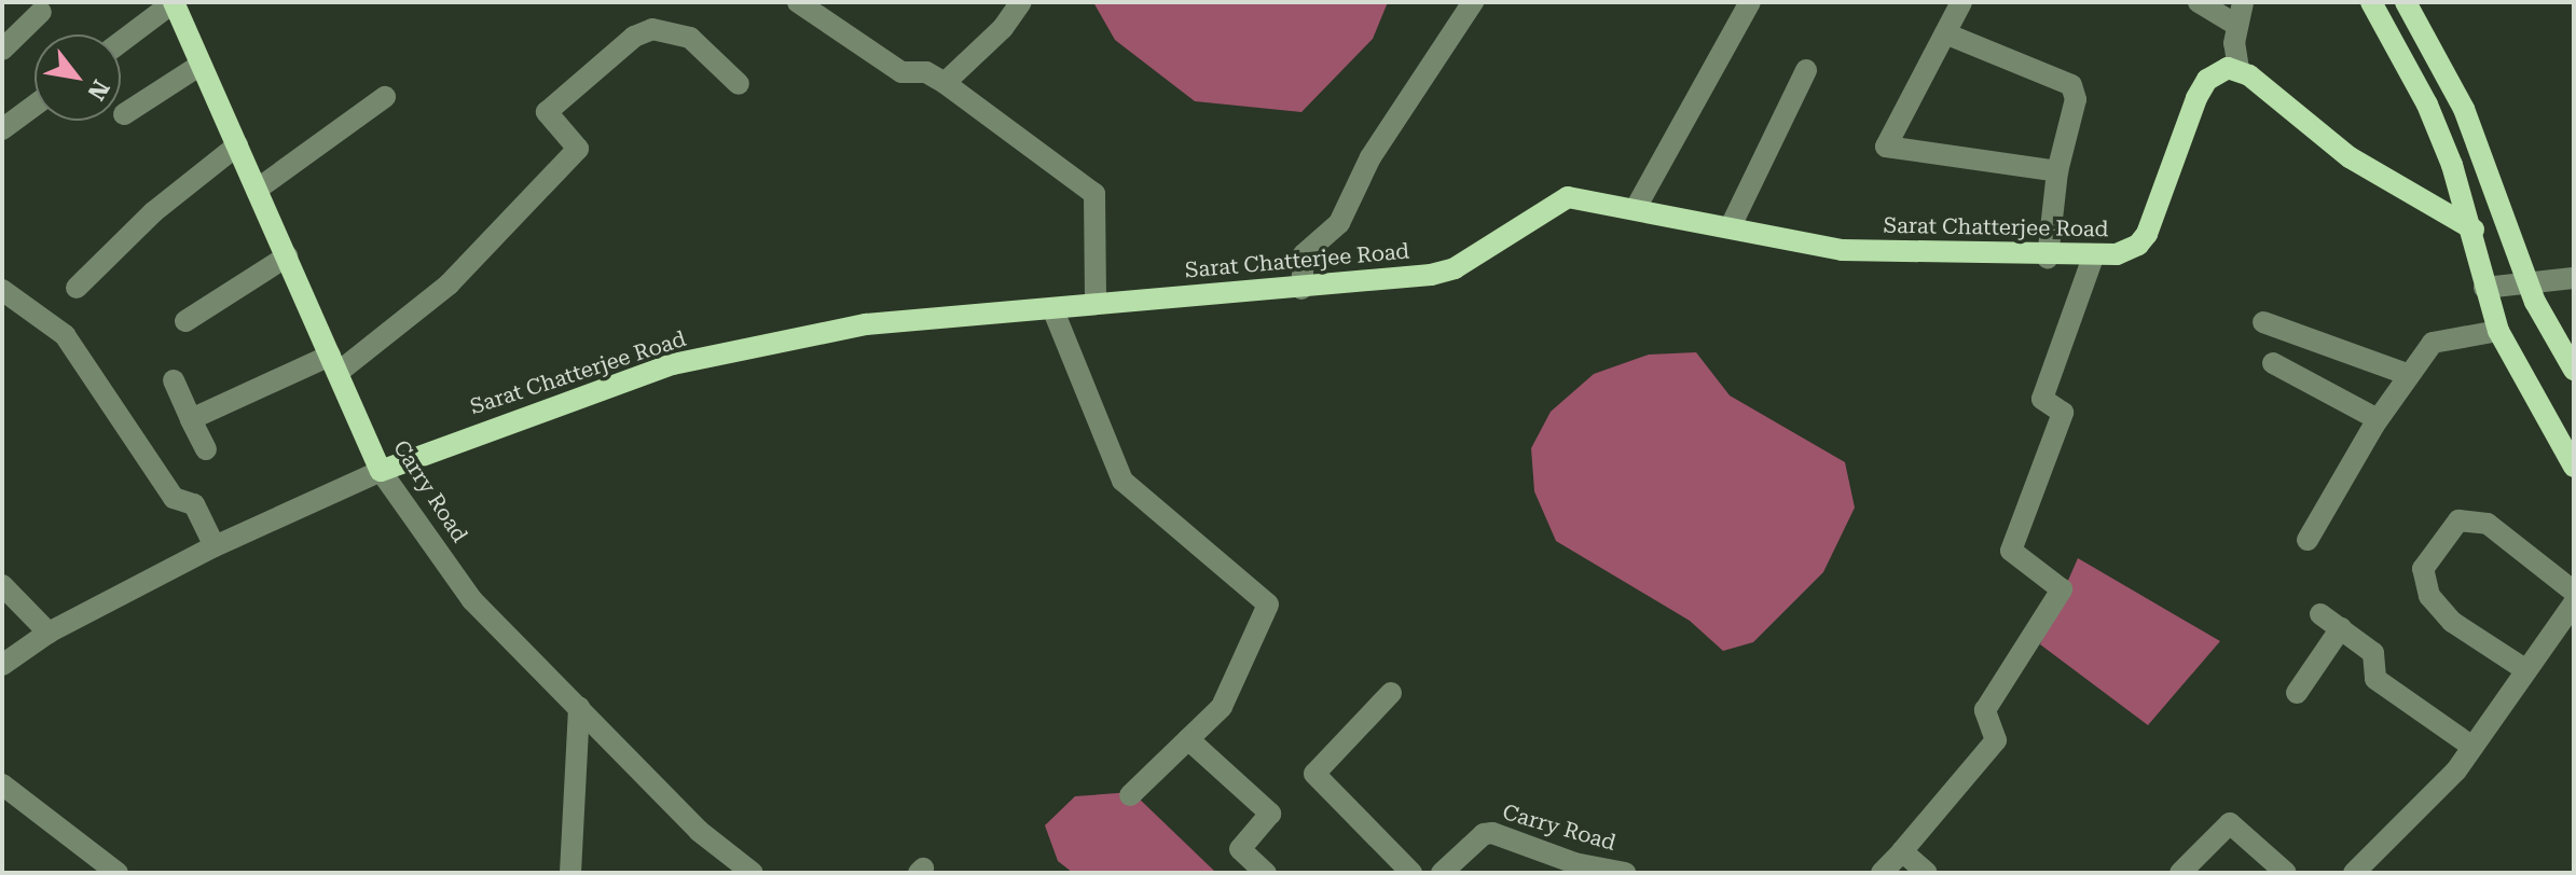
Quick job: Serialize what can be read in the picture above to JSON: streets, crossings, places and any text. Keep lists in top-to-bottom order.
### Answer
{
  "streets": {
    "main road": ["Sarat Chatterjee Road", "Carry Road"]
  },
  "crossings": [
    ["Sarat Chatterjee Road", "Carry Road"]
  ],
  "north": "bottom right"
}
